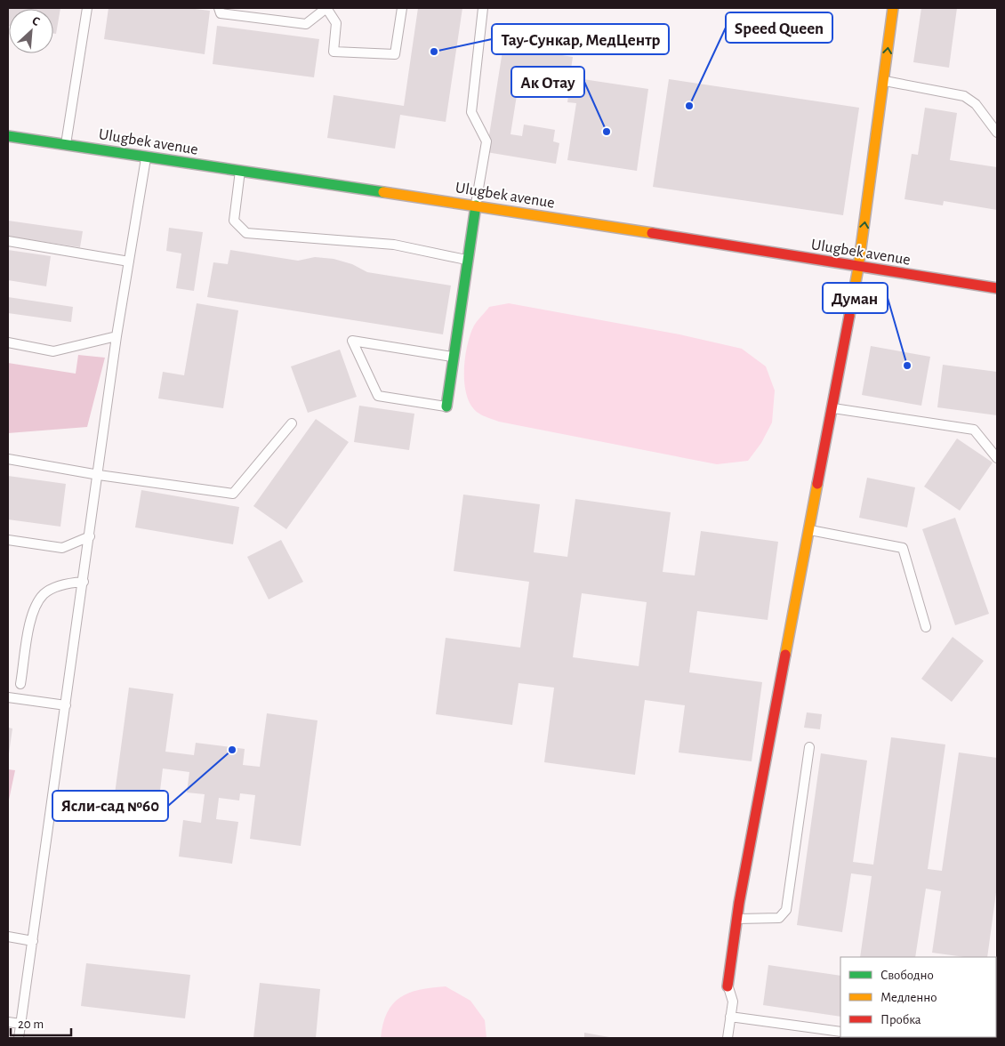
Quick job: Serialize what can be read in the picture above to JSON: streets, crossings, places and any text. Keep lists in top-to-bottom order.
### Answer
{
  "streets": {
    "street": ["Ulugbek avenue"]
  },
  "places": [
    "Тау-Сункар, МедЦентр",
    "Speed Queen",
    "Ак Отау",
    "Думан",
    "Ясли-сад №60"
  ],
  "legend": ["Свободно", "Медленно", "Пробка"],
  "scale_bar": "20 m",
  "north": "top right"
}
